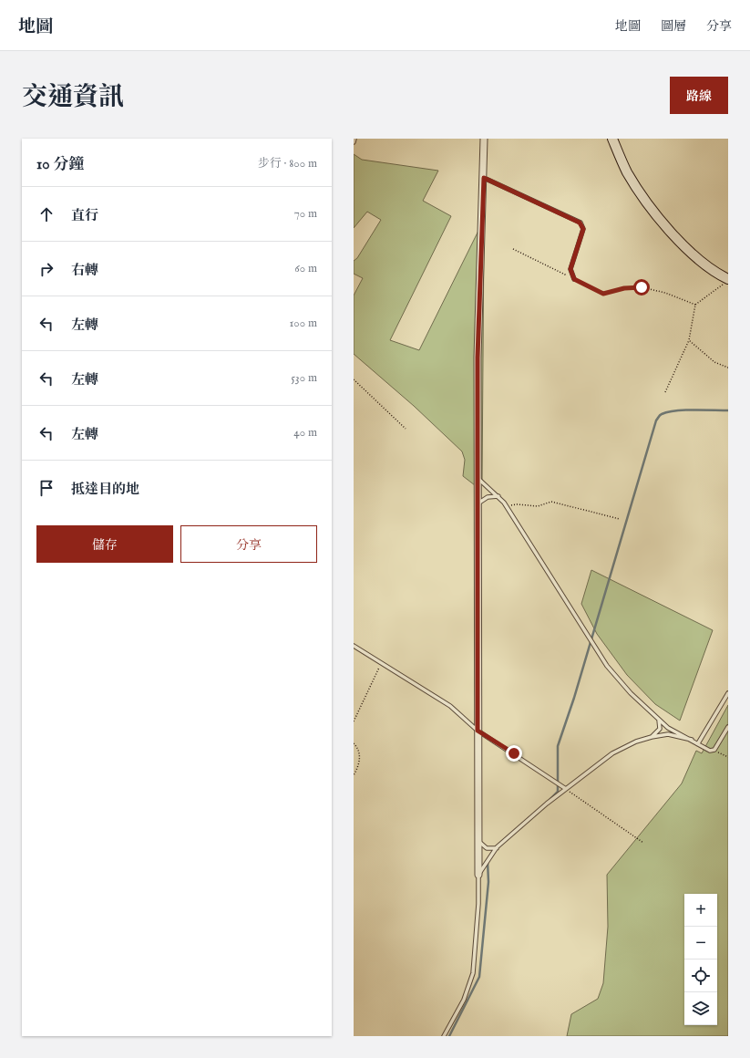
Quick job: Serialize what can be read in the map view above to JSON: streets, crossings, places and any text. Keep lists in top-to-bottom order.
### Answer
{
  "page": {
    "header": "地圖",
    "nav": ["地圖", "圖層", "分享"],
    "title": "交通資訊",
    "buttons": [
      "路線",
      ["儲存", "分享"]
    ],
    "heading": ["10 分鐘", "步行 · 800 m"],
    "list": [
      ["直行", "70 m"],
      ["右轉", "60 m"],
      ["左轉", "100 m"],
      ["左轉", "530 m"],
      ["左轉", "40 m"],
      "抵達目的地"
    ],
    "map_buttons": ["+", "−"]
  }
}
